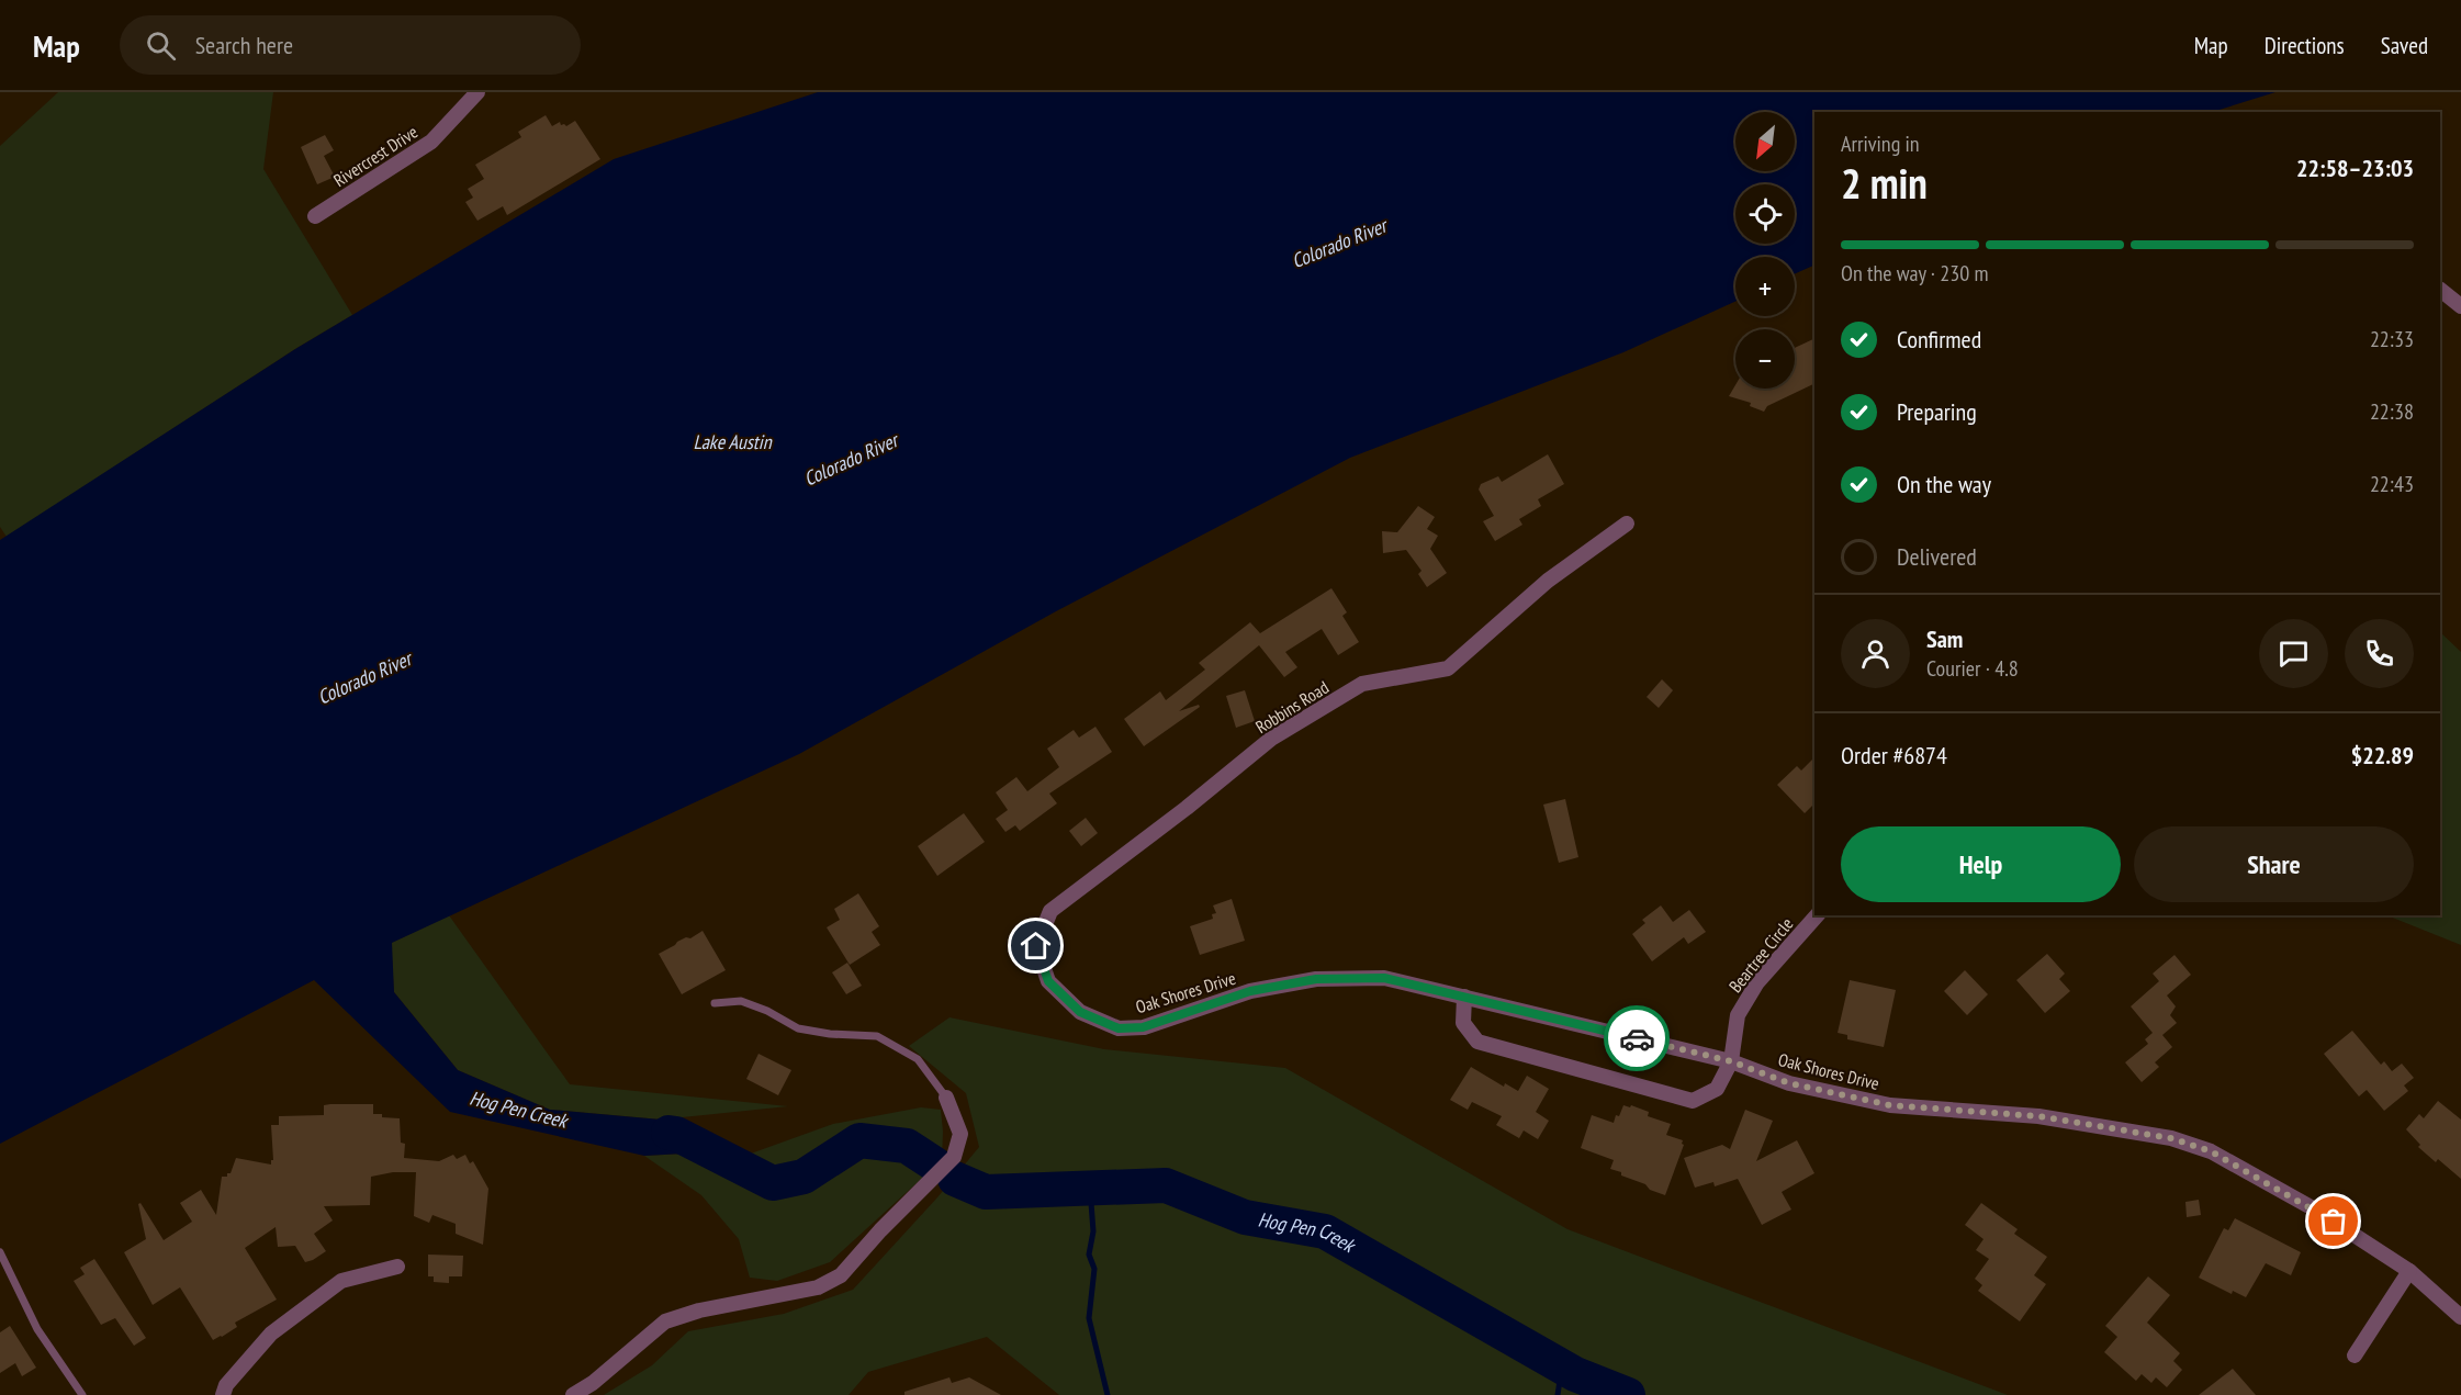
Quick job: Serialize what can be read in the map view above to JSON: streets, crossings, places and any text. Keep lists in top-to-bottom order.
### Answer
{
  "streets": {
    "street": [
      "Rivercrest Drive",
      "Robbins Road",
      "Beartree Circle",
      "Oak Shores Drive"
    ]
  },
  "crossings": [
    ["Robbins Road", "Oak Shores Drive"],
    ["Beartree Circle", "Oak Shores Drive"]
  ],
  "water": ["Colorado River", "Lake Austin", "Hog Pen Creek"],
  "north": "bottom left",
  "page": {
    "header": "Map",
    "search": "Search here",
    "nav": ["Map", "Directions", "Saved"],
    "map_buttons": ["+", "−"],
    "heading": ["2 min", "Arriving in", "22:58–23:03"],
    "panel": [
      "Sam",
      "Courier · 4.8",
      "Order #6874",
      "$22.89"
    ],
    "bar": "On the way · 230 m",
    "list": [
      ["Confirmed", "22:33"],
      ["Preparing", "22:38"],
      ["On the way", "22:43"],
      "Delivered"
    ],
    "buttons": ["Help", "Share"]
  }
}
